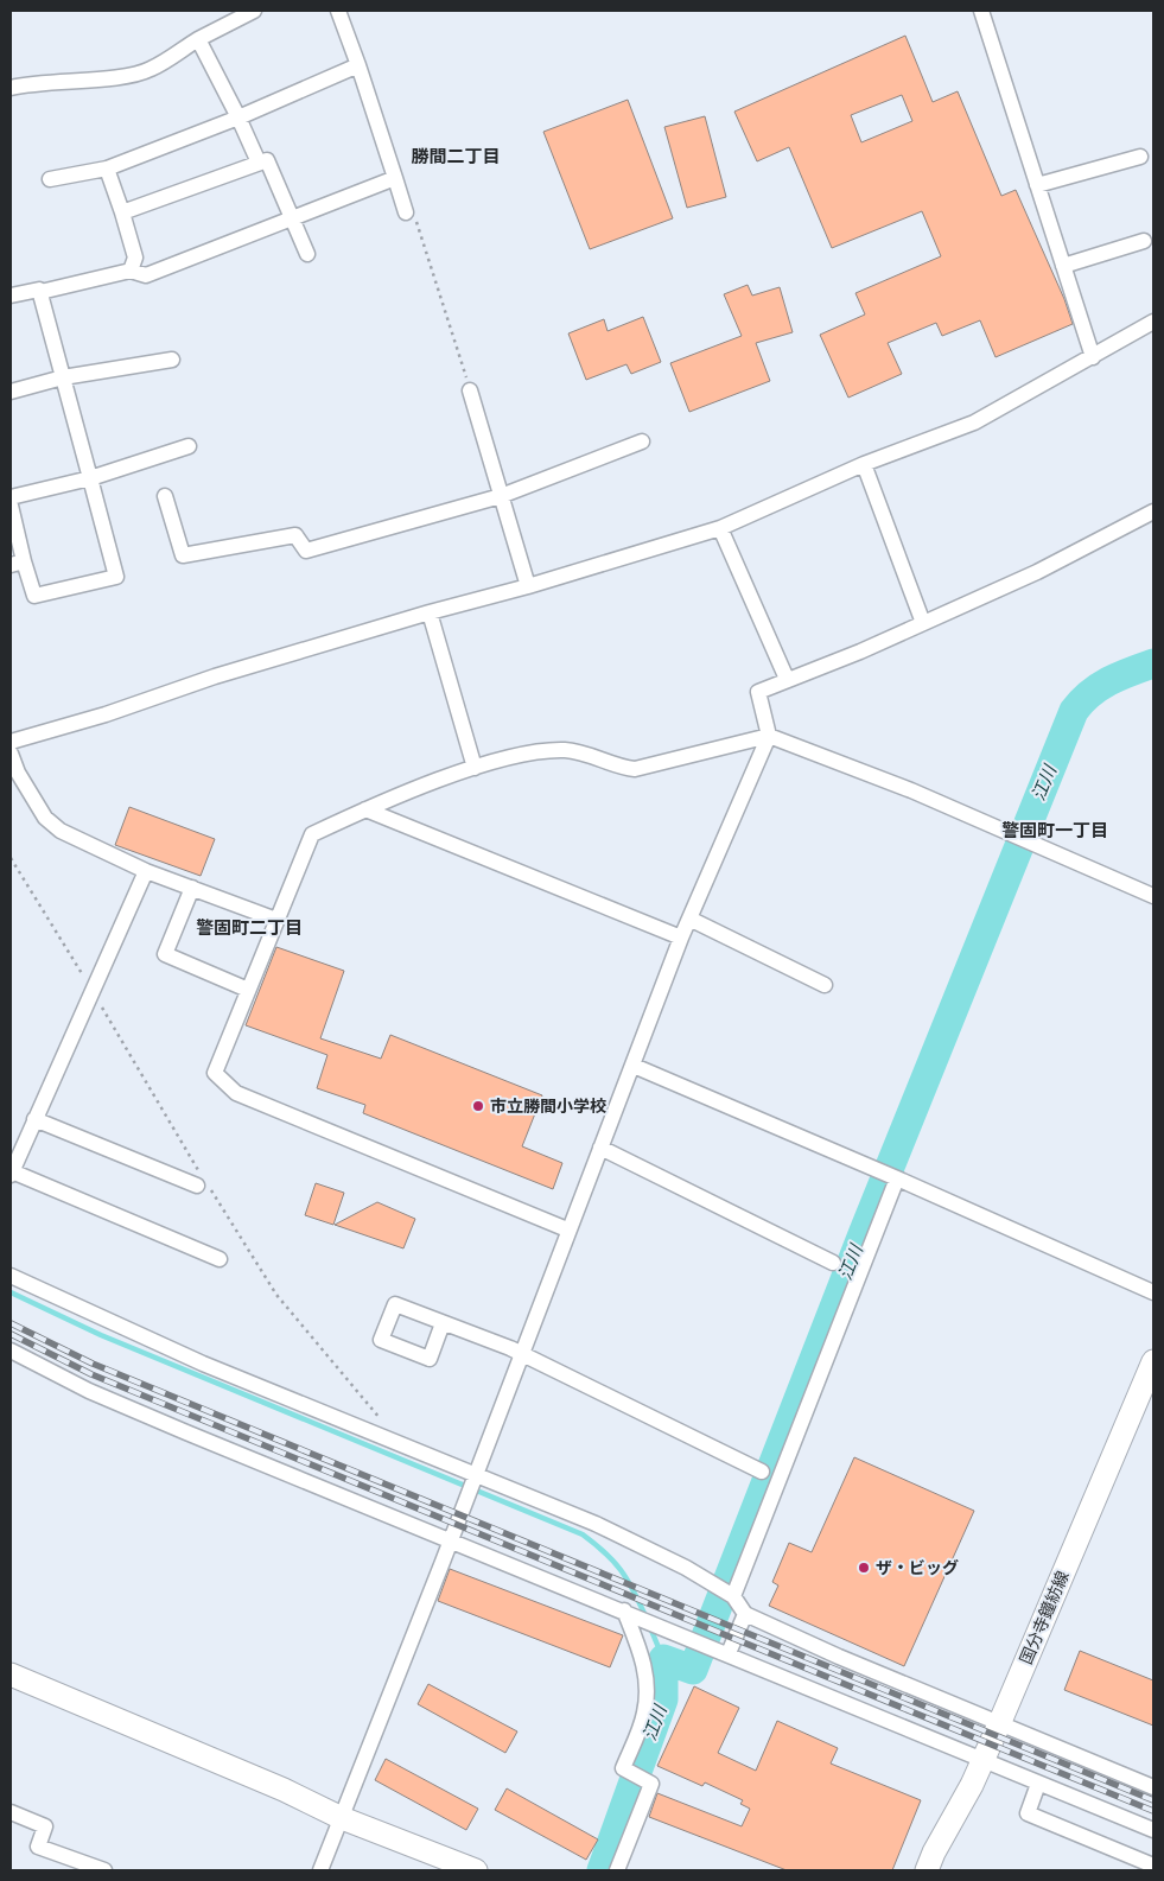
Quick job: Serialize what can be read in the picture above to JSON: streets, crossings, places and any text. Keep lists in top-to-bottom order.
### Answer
{
  "streets": {
    "street": ["国分寺鐘紡線"]
  },
  "districts": ["勝間二丁目", "警固町一丁目", "警固町二丁目"],
  "water": ["江川"],
  "places": ["市立勝間小学校", "ザ・ビッグ"]
}
